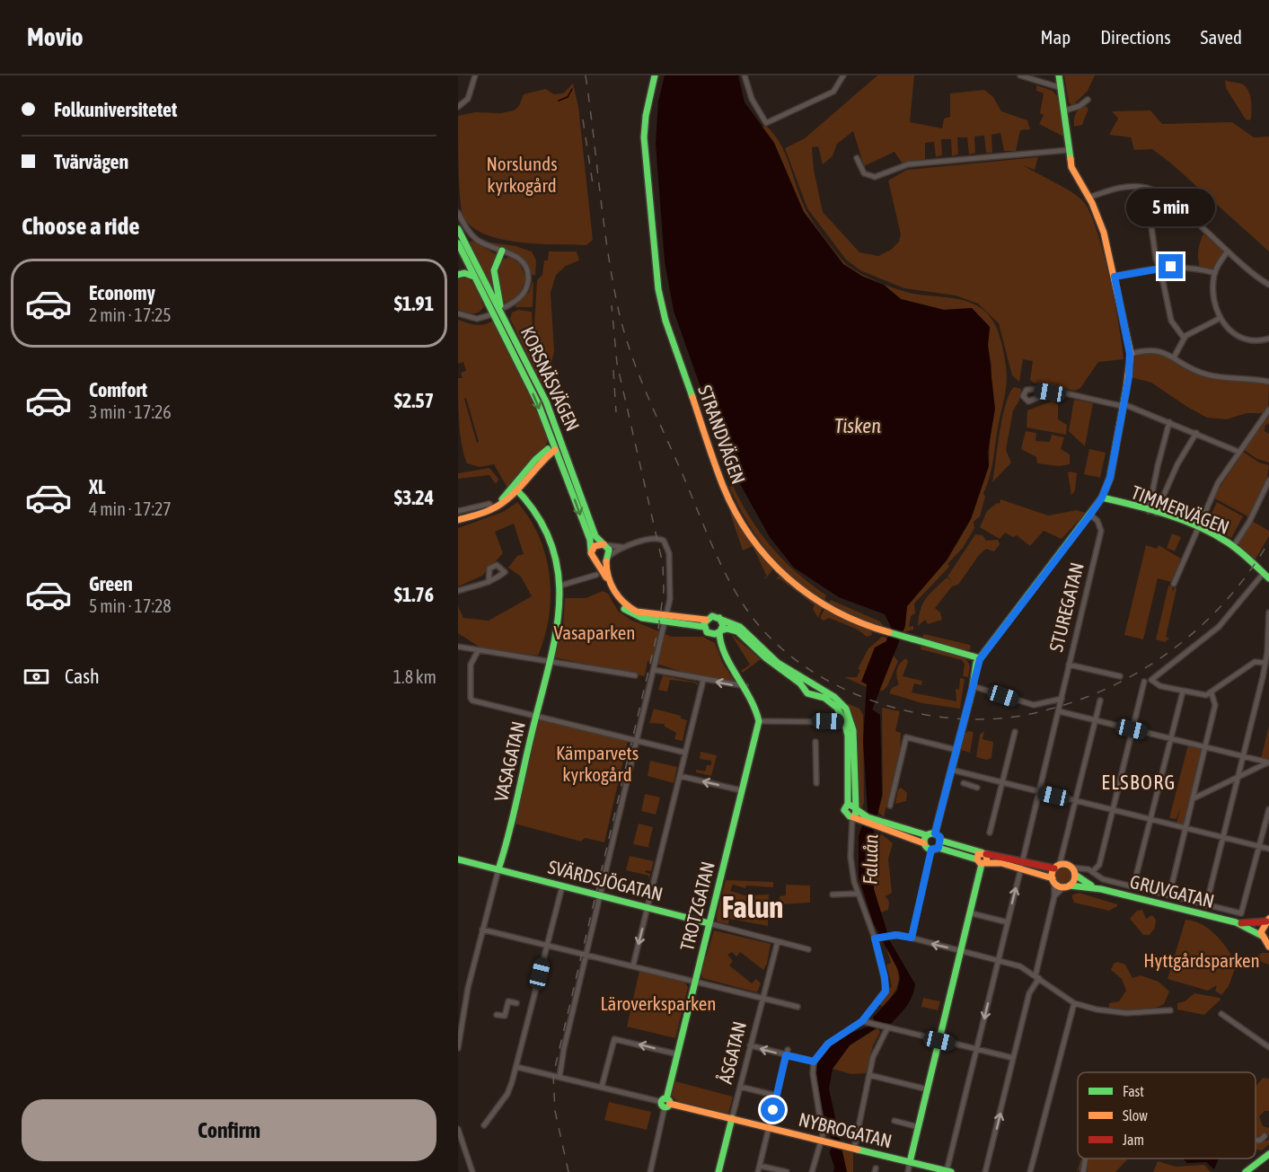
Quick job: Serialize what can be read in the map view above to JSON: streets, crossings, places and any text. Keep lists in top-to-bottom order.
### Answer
{
  "streets": {
    "main road": [
      "KORSNÄSVÄGEN",
      "STRANDVÄGEN",
      "TIMMERVÄGEN",
      "VASAGATAN",
      "SVÄRDSJÖGATAN",
      "GRUVGATAN",
      "TROTZGATAN",
      "ÅSGATAN",
      "NYBROGATAN"
    ],
    "street": ["STUREGATAN"]
  },
  "crossings": [
    ["STUREGATAN", "NYBROGATAN"],
    ["VASAGATAN", "SVÄRDSJÖGATAN"],
    ["SVÄRDSJÖGATAN", "TROTZGATAN"],
    ["SVÄRDSJÖGATAN", "ÅSGATAN"],
    ["TROTZGATAN", "NYBROGATAN"],
    ["ÅSGATAN", "NYBROGATAN"]
  ],
  "districts": ["ELSBORG", "Falun"],
  "water": ["Tisken", "Faluån"],
  "parks": [
    "Norslunds kyrkogård",
    "Vasaparken",
    "Kämparvets kyrkogård",
    "Hyttgårdsparken",
    "Läroverksparken"
  ],
  "legend": ["Fast", "Slow", "Jam"],
  "page": {
    "header": "Movio",
    "nav": ["Map", "Directions", "Saved"],
    "banner": ["Folkuniversitetet", "Tvärvägen"],
    "bubble": "5 min",
    "heading": "Choose a ride",
    "list": [
      {
        "name": "Economy",
        "note": "2 min · 17:25",
        "value": "$1.91"
      },
      {
        "name": "Comfort",
        "note": "3 min · 17:26",
        "value": "$2.57"
      },
      {
        "name": "XL",
        "note": "4 min · 17:27",
        "value": "$3.24"
      },
      {
        "name": "Green",
        "note": "5 min · 17:28",
        "value": "$1.76"
      }
    ],
    "pay": ["Cash", "1.8 km"],
    "buttons": "Confirm"
  }
}
